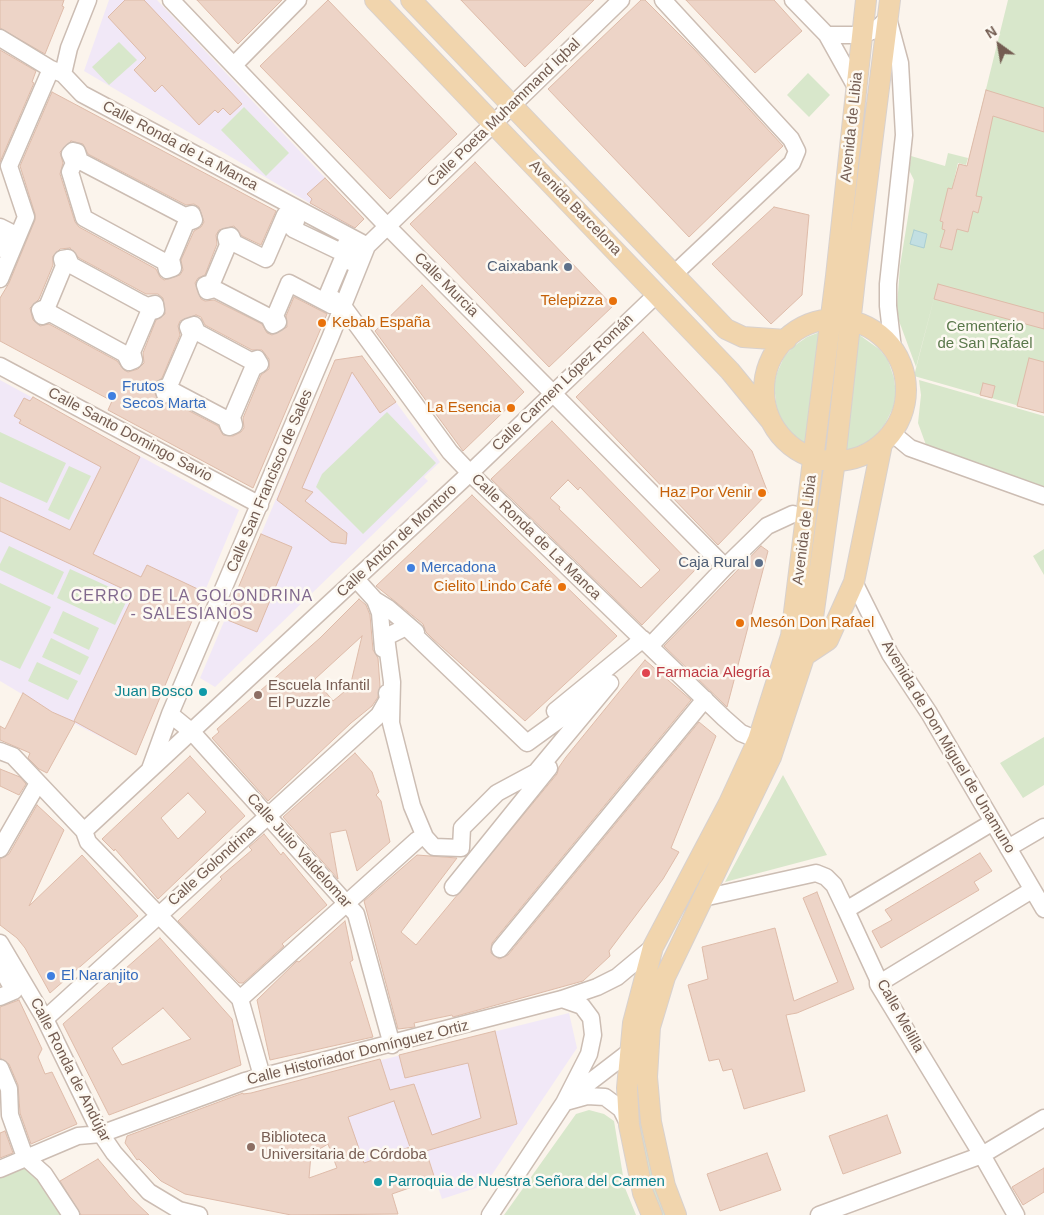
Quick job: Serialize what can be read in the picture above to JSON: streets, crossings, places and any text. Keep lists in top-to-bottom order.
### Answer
{
  "streets": {
    "main road": ["Avenida de Libia", "Avenida Barcelona"],
    "street": [
      "Calle Poeta Muhammand Iqbal",
      "Calle Ronda de La Manca",
      "Calle Murcia",
      "Calle Carmen López Román",
      "Calle Santo Domingo Savio",
      "Calle San Francisco de Sales",
      "Calle Antón de Montoro",
      "Avenida de Don Miguel de Unamuno",
      "Calle Julio Valdelomar",
      "Calle Golondrina",
      "Calle Melilla",
      "Calle Historiador Domínguez Ortiz",
      "Calle Ronda de Andújar"
    ]
  },
  "crossings": [
    ["Calle Poeta Muhammand Iqbal", "Avenida Barcelona"],
    ["Calle Poeta Muhammand Iqbal", "Calle Murcia"],
    ["Calle Poeta Muhammand Iqbal", "Calle San Francisco de Sales"],
    ["Avenida de Libia", "Calle Ronda de La Manca"],
    ["Avenida de Libia", "Avenida Barcelona"],
    ["Avenida de Libia", "Calle Melilla"],
    ["Avenida de Libia", "Calle Historiador Domínguez Ortiz"],
    ["Calle Ronda de La Manca", "Calle Carmen López Román"],
    ["Calle Ronda de La Manca", "Calle San Francisco de Sales"],
    ["Calle Ronda de La Manca", "Calle Antón de Montoro"],
    ["Avenida Barcelona", "Calle Carmen López Román"],
    ["Calle Murcia", "Calle Carmen López Román"],
    ["Calle Murcia", "Calle San Francisco de Sales"],
    ["Calle Carmen López Román", "Calle Antón de Montoro"],
    ["Calle Santo Domingo Savio", "Calle San Francisco de Sales"],
    ["Calle San Francisco de Sales", "Calle Antón de Montoro"],
    ["Calle San Francisco de Sales", "Calle Julio Valdelomar"],
    ["Calle Antón de Montoro", "Calle Julio Valdelomar"],
    ["Calle Julio Valdelomar", "Calle Golondrina"],
    ["Calle Julio Valdelomar", "Calle Historiador Domínguez Ortiz"],
    ["Calle Golondrina", "Calle Ronda de Andújar"],
    ["Calle Historiador Domínguez Ortiz", "Calle Ronda de Andújar"]
  ],
  "districts": ["CERRO DE LA GOLONDRINA - SALESIANOS"],
  "parks": ["Cementerio de San Rafael"],
  "places": [
    "Caixabank",
    "Telepizza",
    "Kebab España",
    "Frutos Secos Marta",
    "La Esencia",
    "Haz Por Venir",
    "Caja Rural",
    "Mercadona",
    "Cielito Lindo Café",
    "Mesón Don Rafael",
    "Farmacia Alegría",
    "Juan Bosco",
    "Escuela Infantil El Puzzle",
    "El Naranjito",
    "Biblioteca Universitaria de Córdoba",
    "Parroquia de Nuestra Señora del Carmen"
  ],
  "north": "top left"
}
